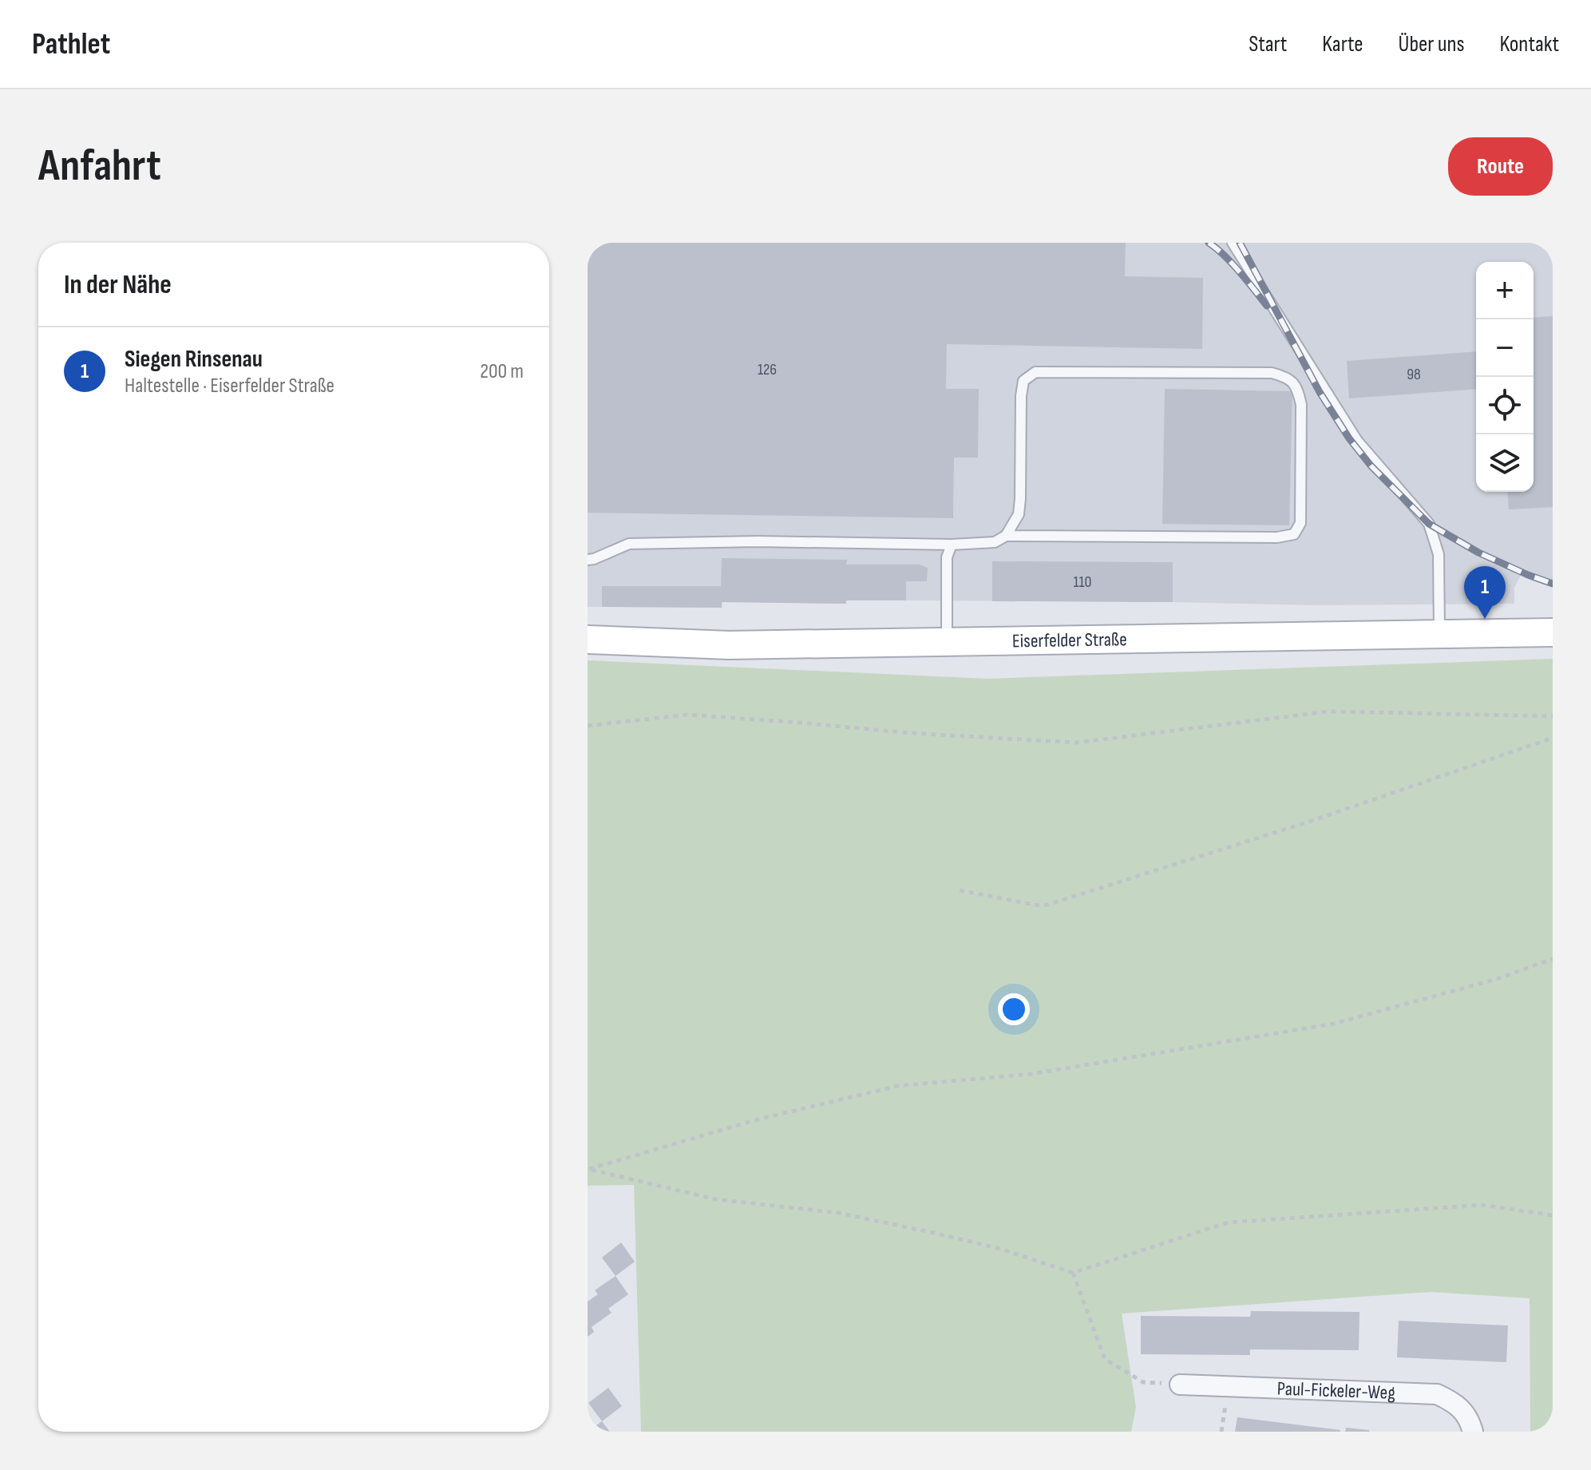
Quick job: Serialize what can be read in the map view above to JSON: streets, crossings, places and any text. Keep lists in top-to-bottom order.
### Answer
{
  "streets": {
    "main road": ["Eiserfelder Straße"],
    "street": ["Paul-Fickeler-Weg"]
  },
  "house_numbers": ["126", "98", "110"],
  "page": {
    "header": "Pathlet",
    "nav": [
      "Start",
      "Karte",
      "Über uns",
      "Kontakt"
    ],
    "buttons": "Route",
    "title": "Anfahrt",
    "heading": "In der Nähe",
    "map_buttons": ["+", "−"],
    "list": [
      {
        "mark": "1",
        "name": "Siegen Rinsenau",
        "note": "Haltestelle · Eiserfelder Straße",
        "value": "200 m"
      }
    ],
    "pins": "1"
  }
}
